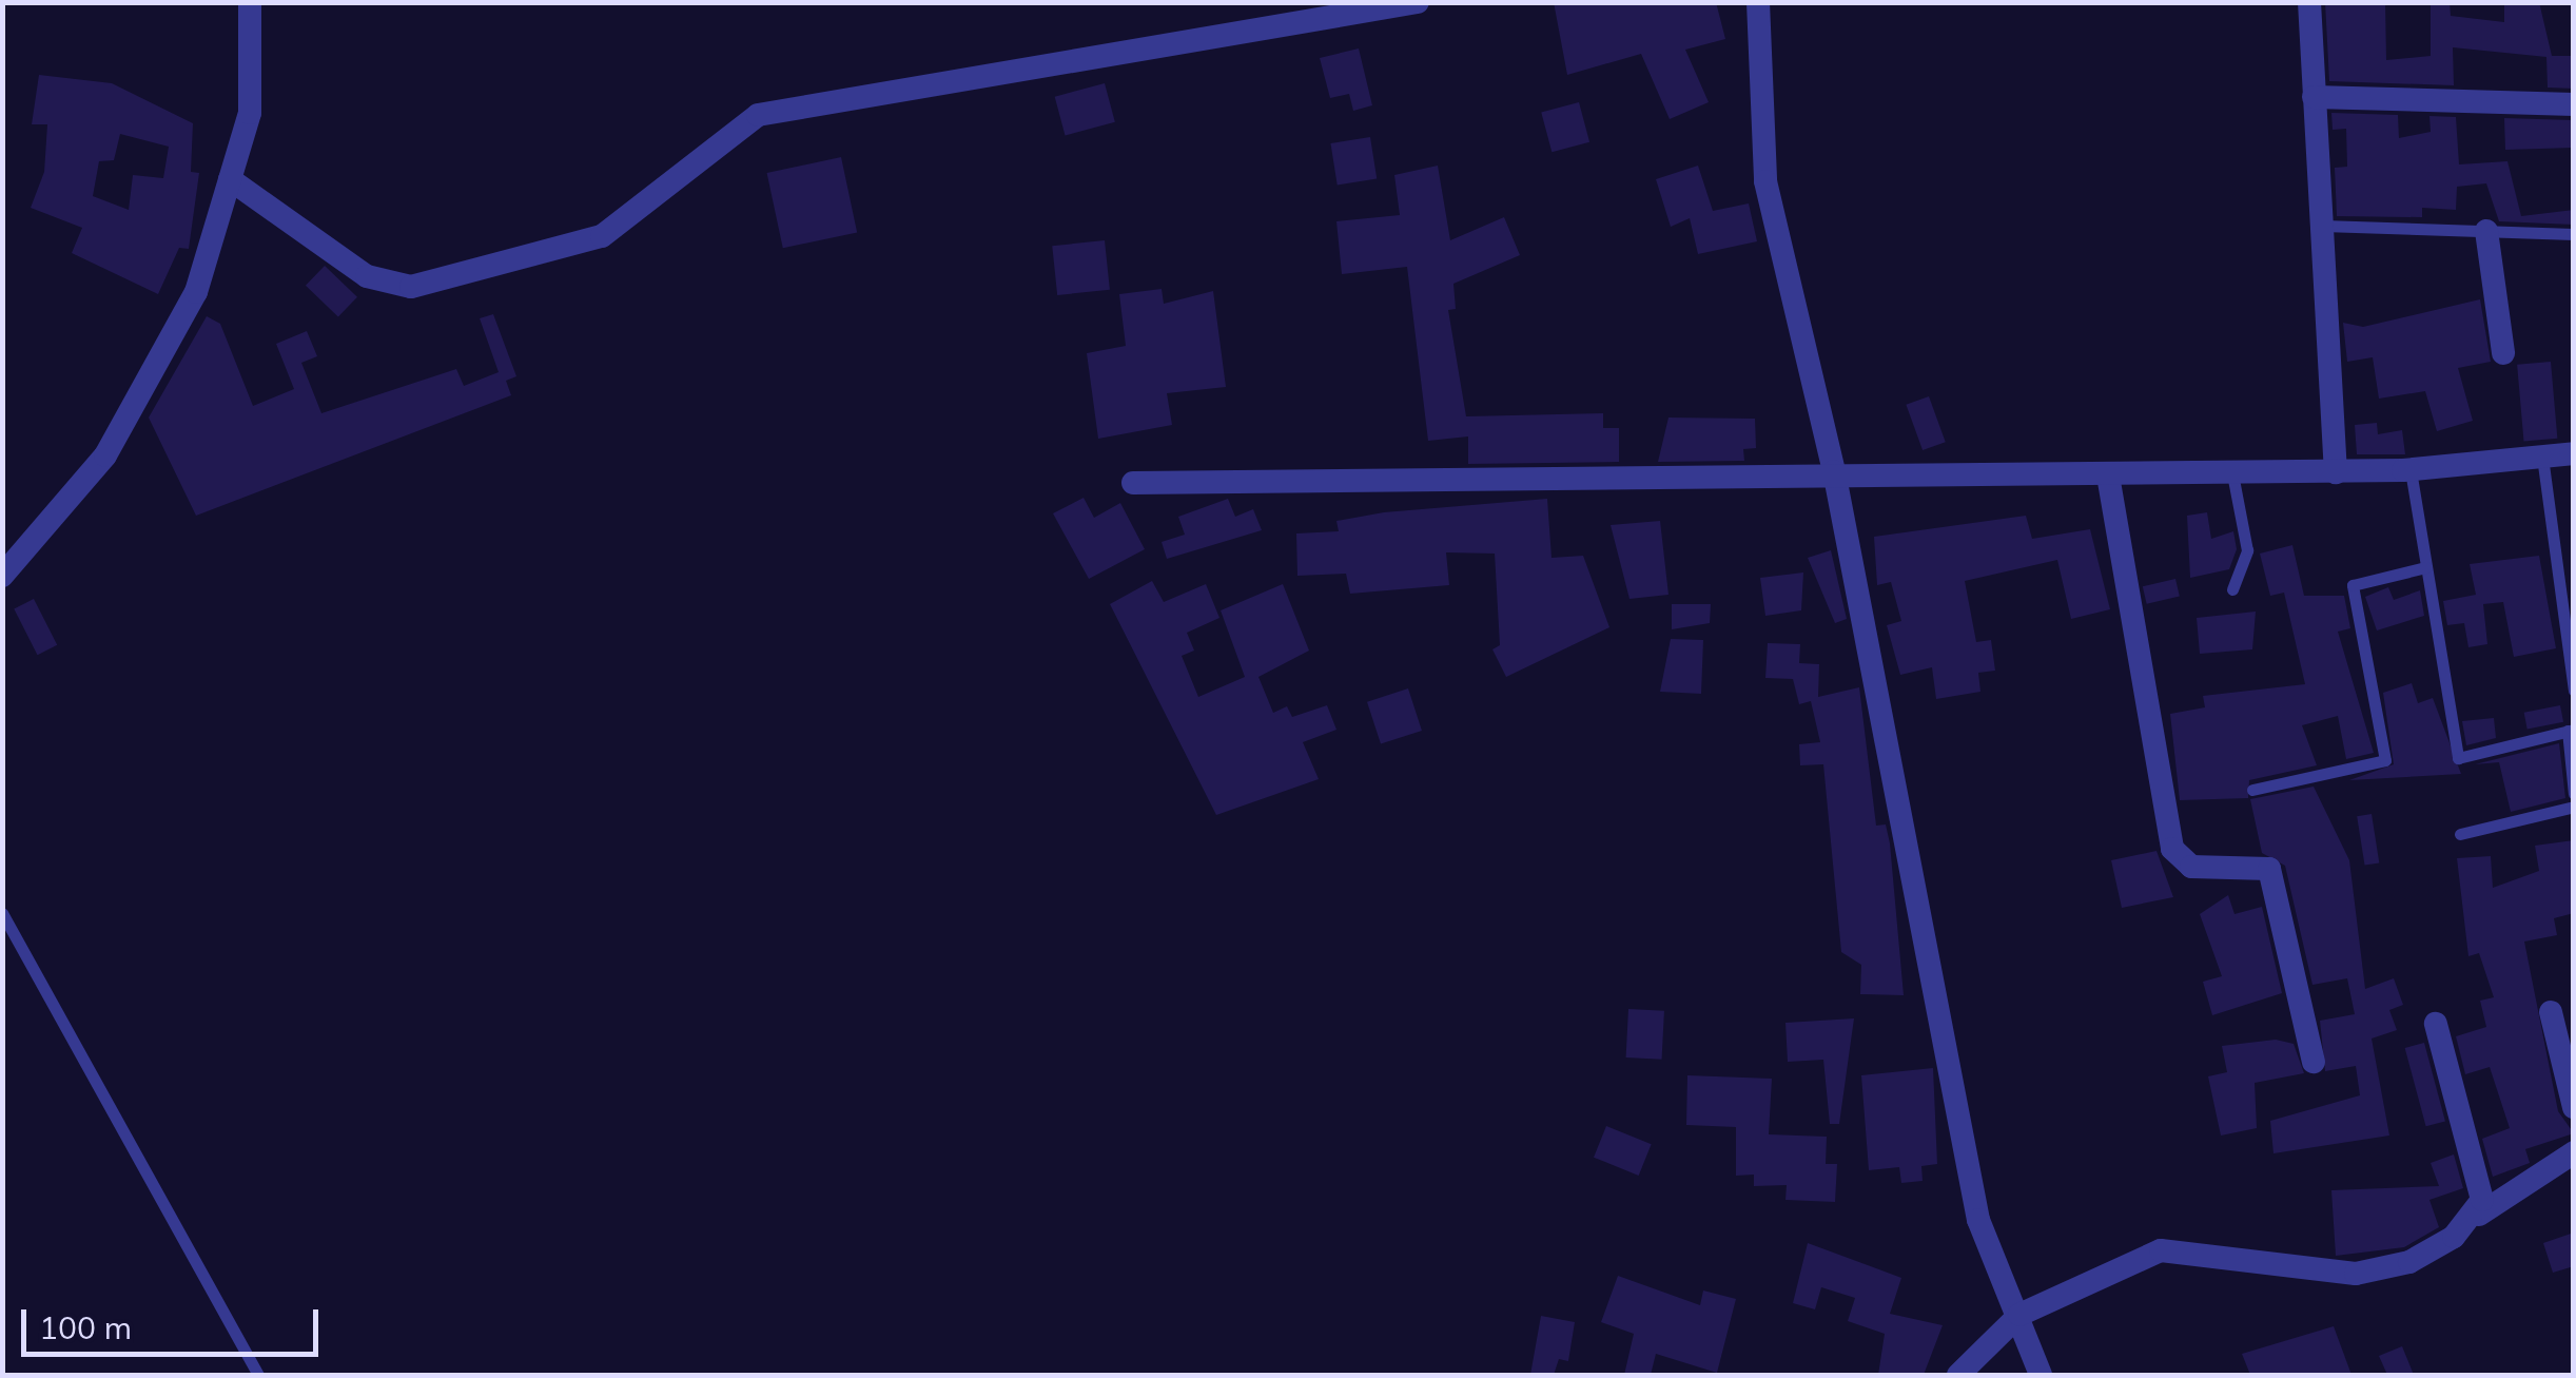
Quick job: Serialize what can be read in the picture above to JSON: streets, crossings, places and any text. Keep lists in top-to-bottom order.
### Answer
{
  "scale_bar": "100 m"
}
